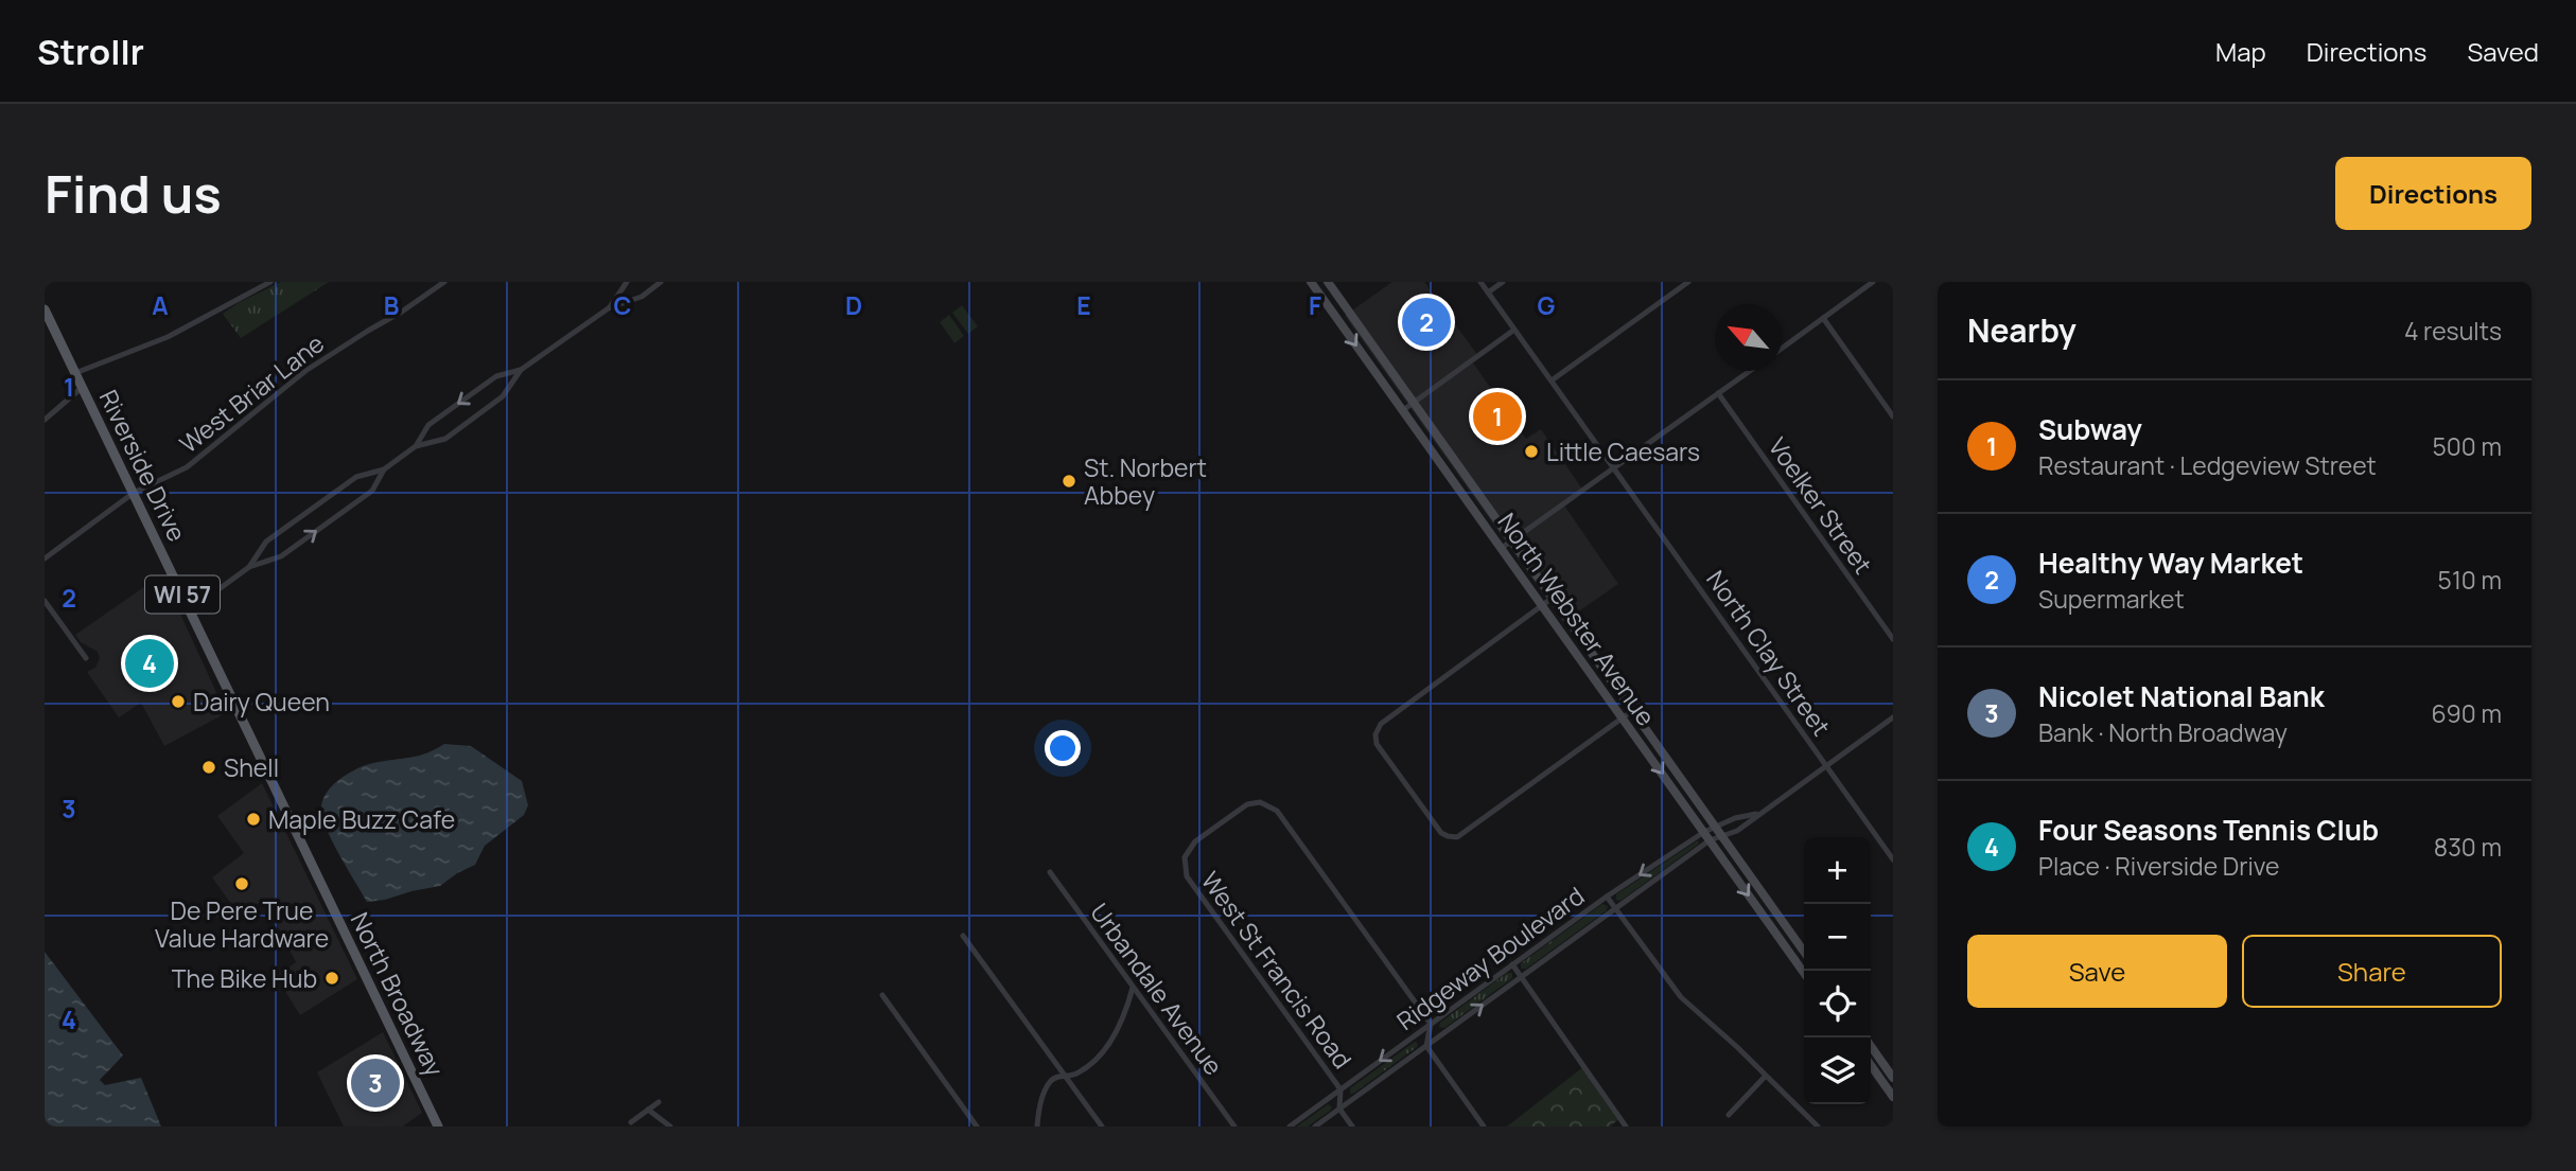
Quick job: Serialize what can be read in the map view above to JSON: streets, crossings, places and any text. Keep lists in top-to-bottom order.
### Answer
{
  "streets": {
    "main road": [
      "Riverside Drive",
      "WI 57",
      "North Webster Avenue",
      "North Broadway"
    ],
    "street": [
      "West Briar Lane",
      "Voelker Street",
      "North Clay Street",
      "Ridgeway Boulevard",
      "West St Francis Road",
      "Urbandale Avenue"
    ]
  },
  "crossings": [
    ["West Briar Lane", "Riverside Drive"],
    ["Riverside Drive", "North Broadway"],
    ["North Webster Avenue", "Ridgeway Boulevard"],
    ["North Clay Street", "Ridgeway Boulevard"],
    ["Ridgeway Boulevard", "West St Francis Road"]
  ],
  "places": [
    "Little Caesars",
    "St. Norbert Abbey",
    "Dairy Queen",
    "Shell",
    "Maple Buzz Cafe",
    "De Pere True Value Hardware",
    "The Bike Hub"
  ],
  "north": "top left",
  "page": {
    "header": "Strollr",
    "nav": ["Map", "Directions", "Saved"],
    "buttons": [
      "Directions",
      ["Save", "Share"]
    ],
    "title": "Find us",
    "heading": ["Nearby", "4 results"],
    "pins": [
      "2",
      "1",
      "4",
      "3"
    ],
    "list": [
      {
        "mark": "1",
        "name": "Subway",
        "note": "Restaurant · Ledgeview Street",
        "value": "500 m"
      },
      {
        "mark": "2",
        "name": "Healthy Way Market",
        "note": "Supermarket",
        "value": "510 m"
      },
      {
        "mark": "3",
        "name": "Nicolet National Bank",
        "note": "Bank · North Broadway",
        "value": "690 m"
      },
      {
        "mark": "4",
        "name": "Four Seasons Tennis Club",
        "note": "Place · Riverside Drive",
        "value": "830 m"
      }
    ],
    "map_buttons": ["+", "−"]
  },
  "grid": {
    "columns": [
      "A",
      "B",
      "C",
      "D",
      "E",
      "F",
      "G"
    ],
    "rows": [
      "1",
      "2",
      "3",
      "4"
    ]
  }
}
